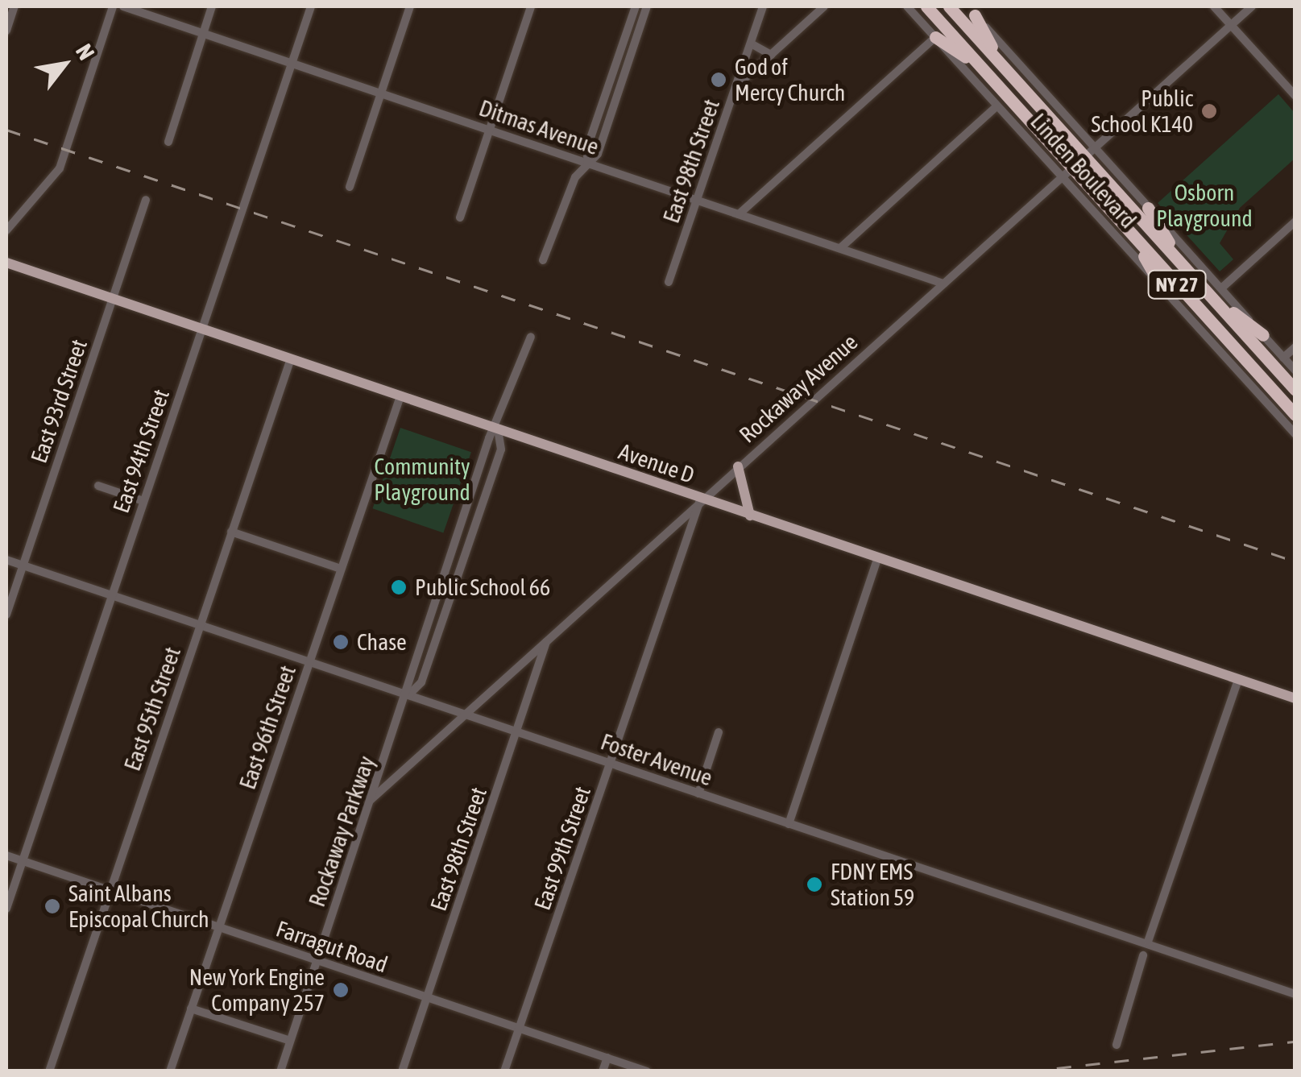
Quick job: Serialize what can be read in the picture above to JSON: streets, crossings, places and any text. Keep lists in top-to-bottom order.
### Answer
{
  "streets": {
    "highway": ["Linden Boulevard", "NY 27"],
    "main road": ["Avenue D"],
    "street": [
      "Ditmas Avenue",
      "East 98th Street",
      "Rockaway Avenue",
      "East 93rd Street",
      "East 94th Street",
      "East 95th Street",
      "East 96th Street",
      "Foster Avenue",
      "Rockaway Parkway",
      "East 99th Street",
      "Farragut Road"
    ]
  },
  "crossings": [
    ["Ditmas Avenue", "East 98th Street"],
    ["Ditmas Avenue", "Rockaway Avenue"],
    ["Ditmas Avenue", "East 94th Street"],
    ["East 98th Street", "Rockaway Avenue"],
    ["East 98th Street", "Foster Avenue"],
    ["East 98th Street", "Farragut Road"],
    ["Linden Boulevard", "Rockaway Avenue"],
    ["Rockaway Avenue", "Avenue D"],
    ["Rockaway Avenue", "Foster Avenue"],
    ["Rockaway Avenue", "Rockaway Parkway"],
    ["Rockaway Avenue", "East 99th Street"],
    ["East 93rd Street", "Avenue D"],
    ["East 93rd Street", "Foster Avenue"],
    ["East 94th Street", "Avenue D"],
    ["East 94th Street", "Foster Avenue"],
    ["East 94th Street", "Farragut Road"],
    ["Avenue D", "East 95th Street"],
    ["Avenue D", "East 96th Street"],
    ["Avenue D", "Rockaway Parkway"],
    ["Avenue D", "East 99th Street"],
    ["East 95th Street", "Foster Avenue"],
    ["East 95th Street", "Farragut Road"],
    ["East 96th Street", "Foster Avenue"],
    ["East 96th Street", "Farragut Road"],
    ["Foster Avenue", "Rockaway Parkway"],
    ["Foster Avenue", "East 99th Street"],
    ["Rockaway Parkway", "Farragut Road"],
    ["East 99th Street", "Farragut Road"]
  ],
  "parks": ["Osborn Playground", "Community Playground"],
  "places": [
    "God of Mercy Church",
    "Public School K140",
    "Public School 66",
    "Chase",
    "FDNY EMS Station 59",
    "Saint Albans Episcopal Church",
    "New York Engine Company 257"
  ],
  "north": "top right"
}
